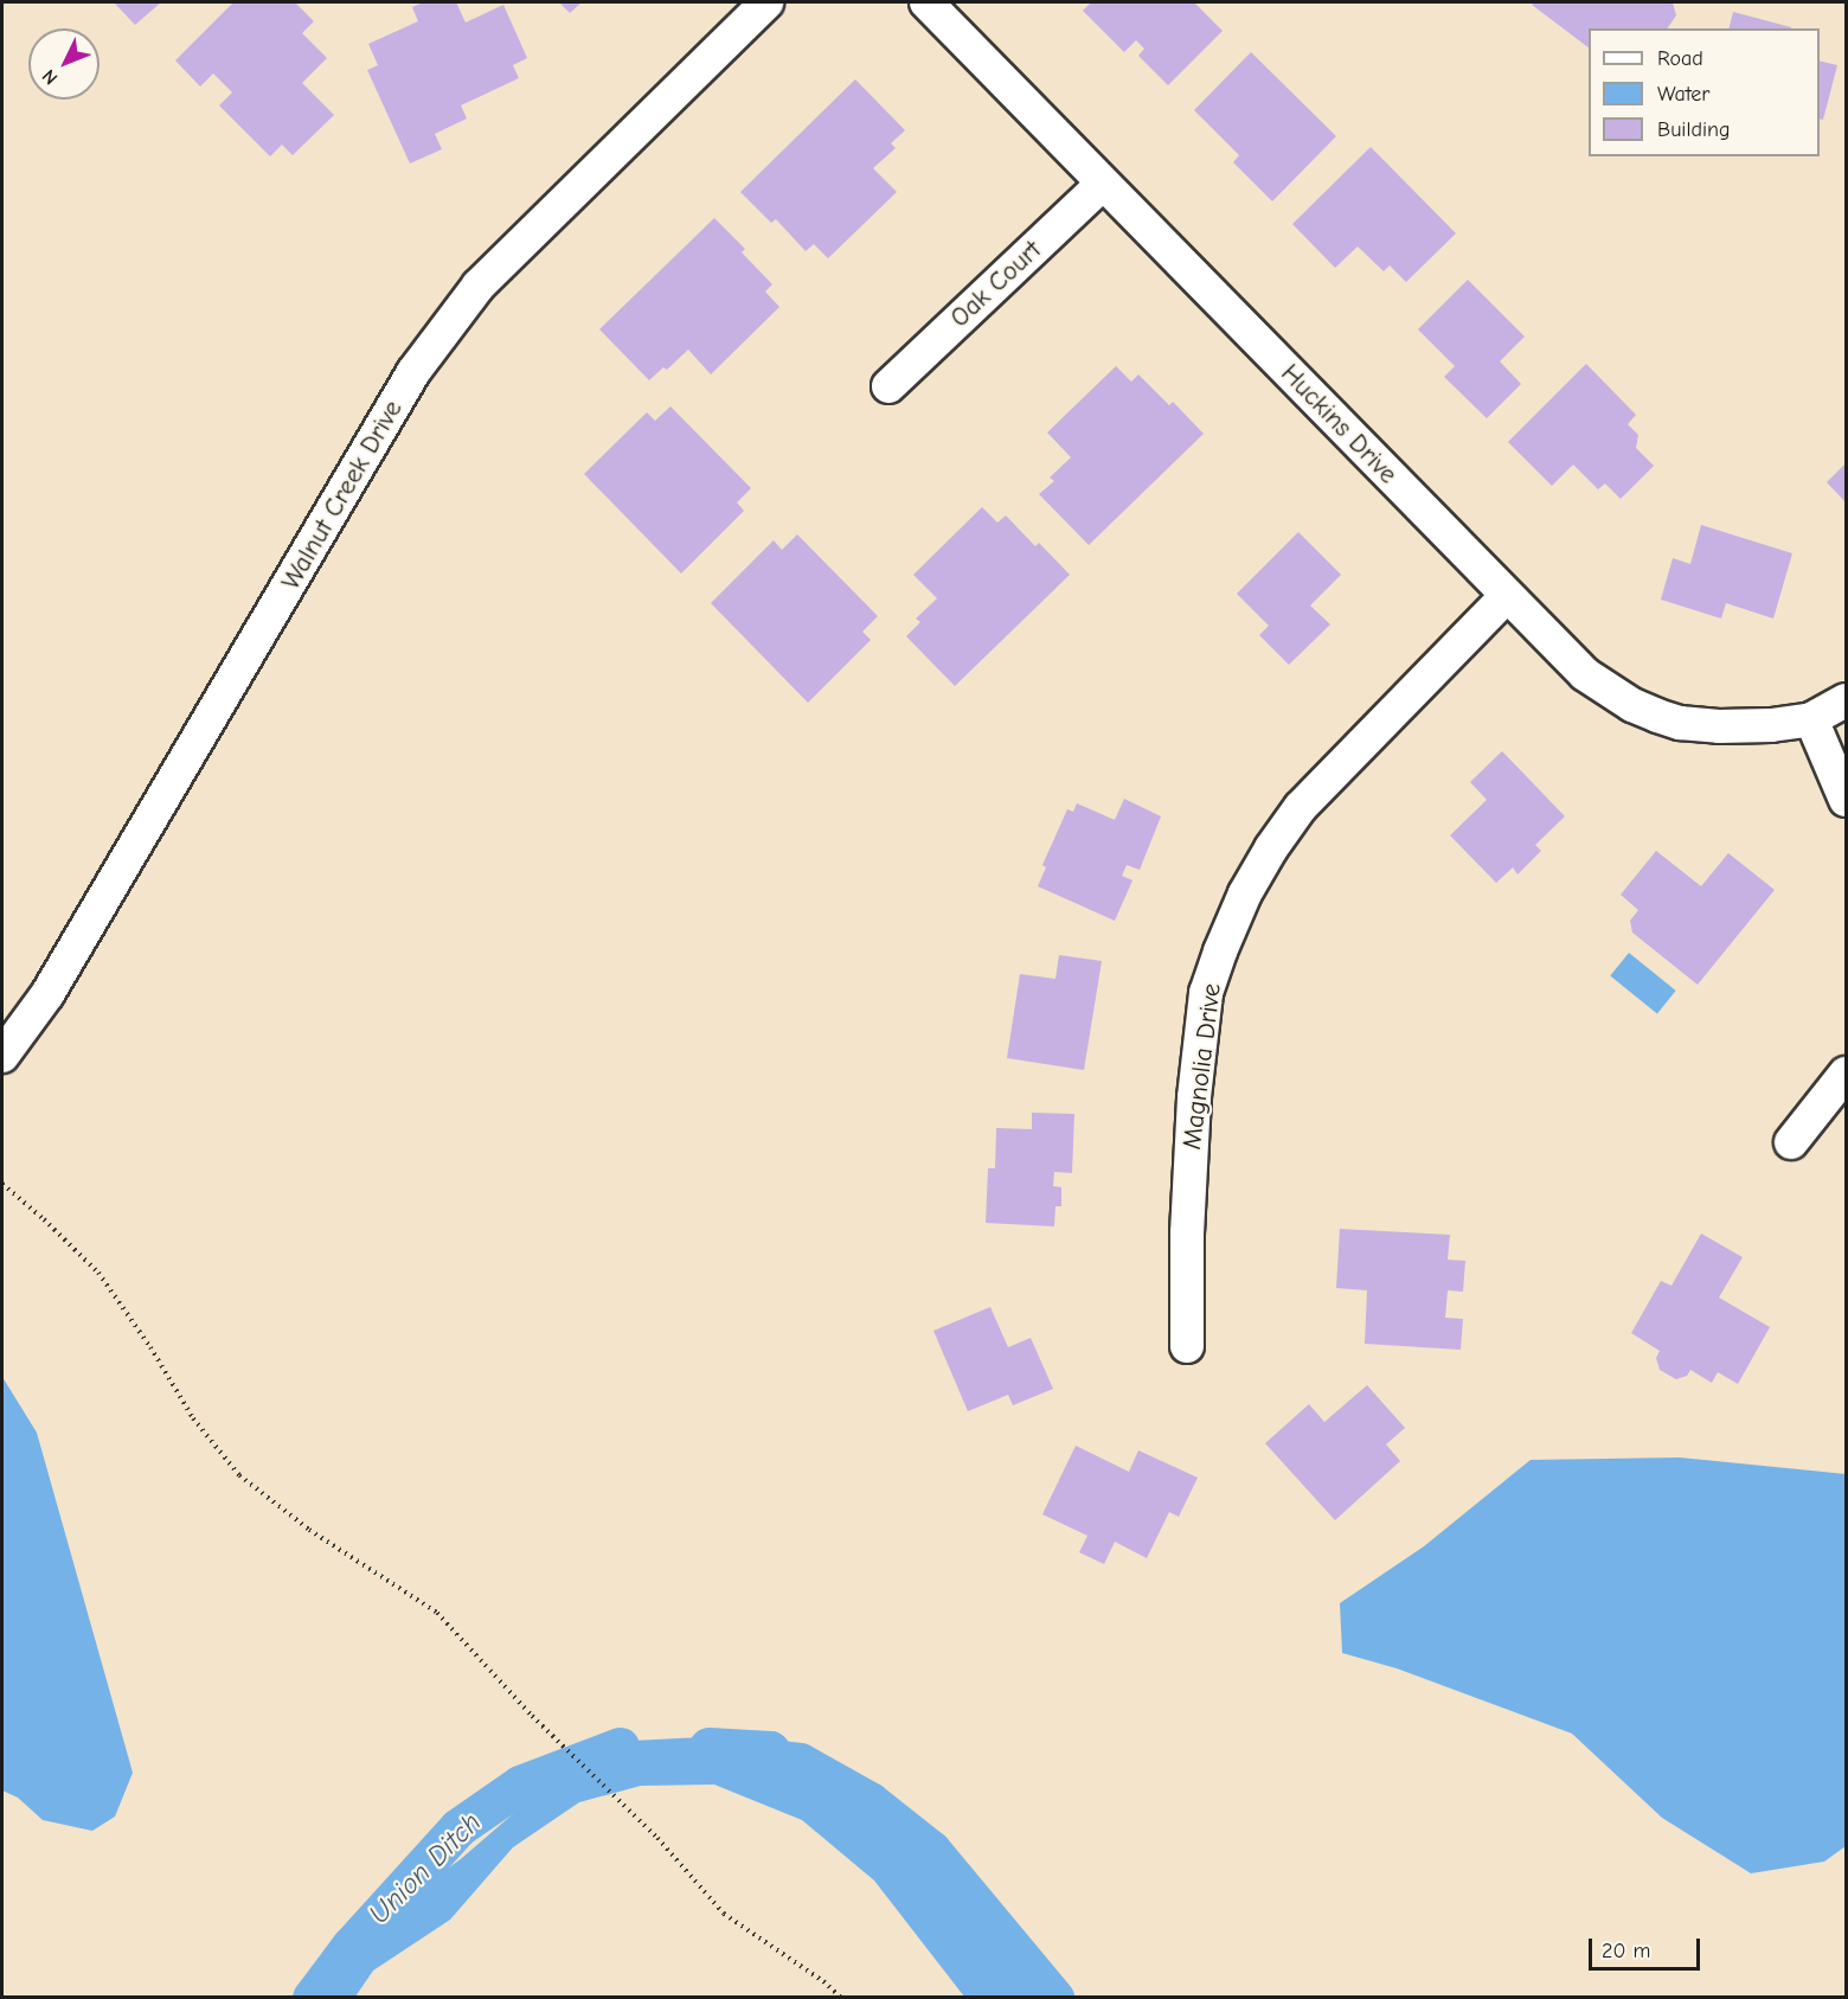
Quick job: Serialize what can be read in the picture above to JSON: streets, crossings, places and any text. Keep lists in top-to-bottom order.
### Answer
{
  "streets": {
    "street": [
      "Oak Court",
      "Huckins Drive",
      "Walnut Creek Drive",
      "Magnolia Drive"
    ]
  },
  "crossings": [
    ["Oak Court", "Huckins Drive"],
    ["Huckins Drive", "Magnolia Drive"]
  ],
  "water": ["Union Ditch"],
  "legend": ["Road", "Water", "Building"],
  "scale_bar": "20 m",
  "north": "bottom left"
}
